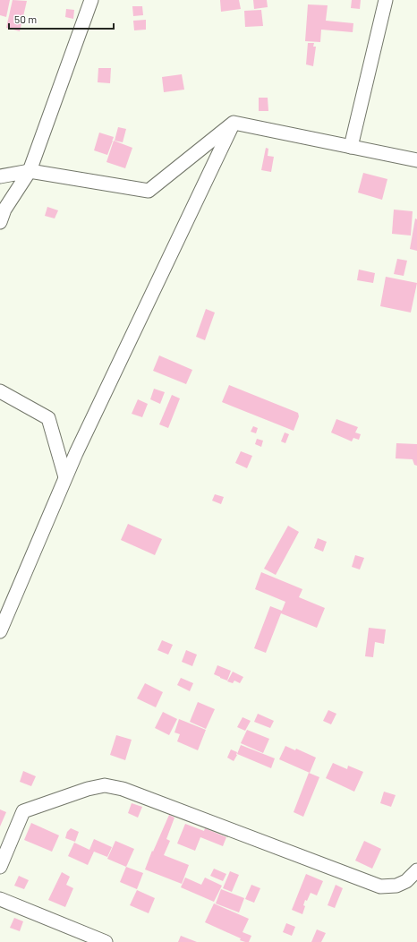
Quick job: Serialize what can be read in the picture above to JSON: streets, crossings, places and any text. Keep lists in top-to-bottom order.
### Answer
{
  "scale_bar": "50 m"
}
